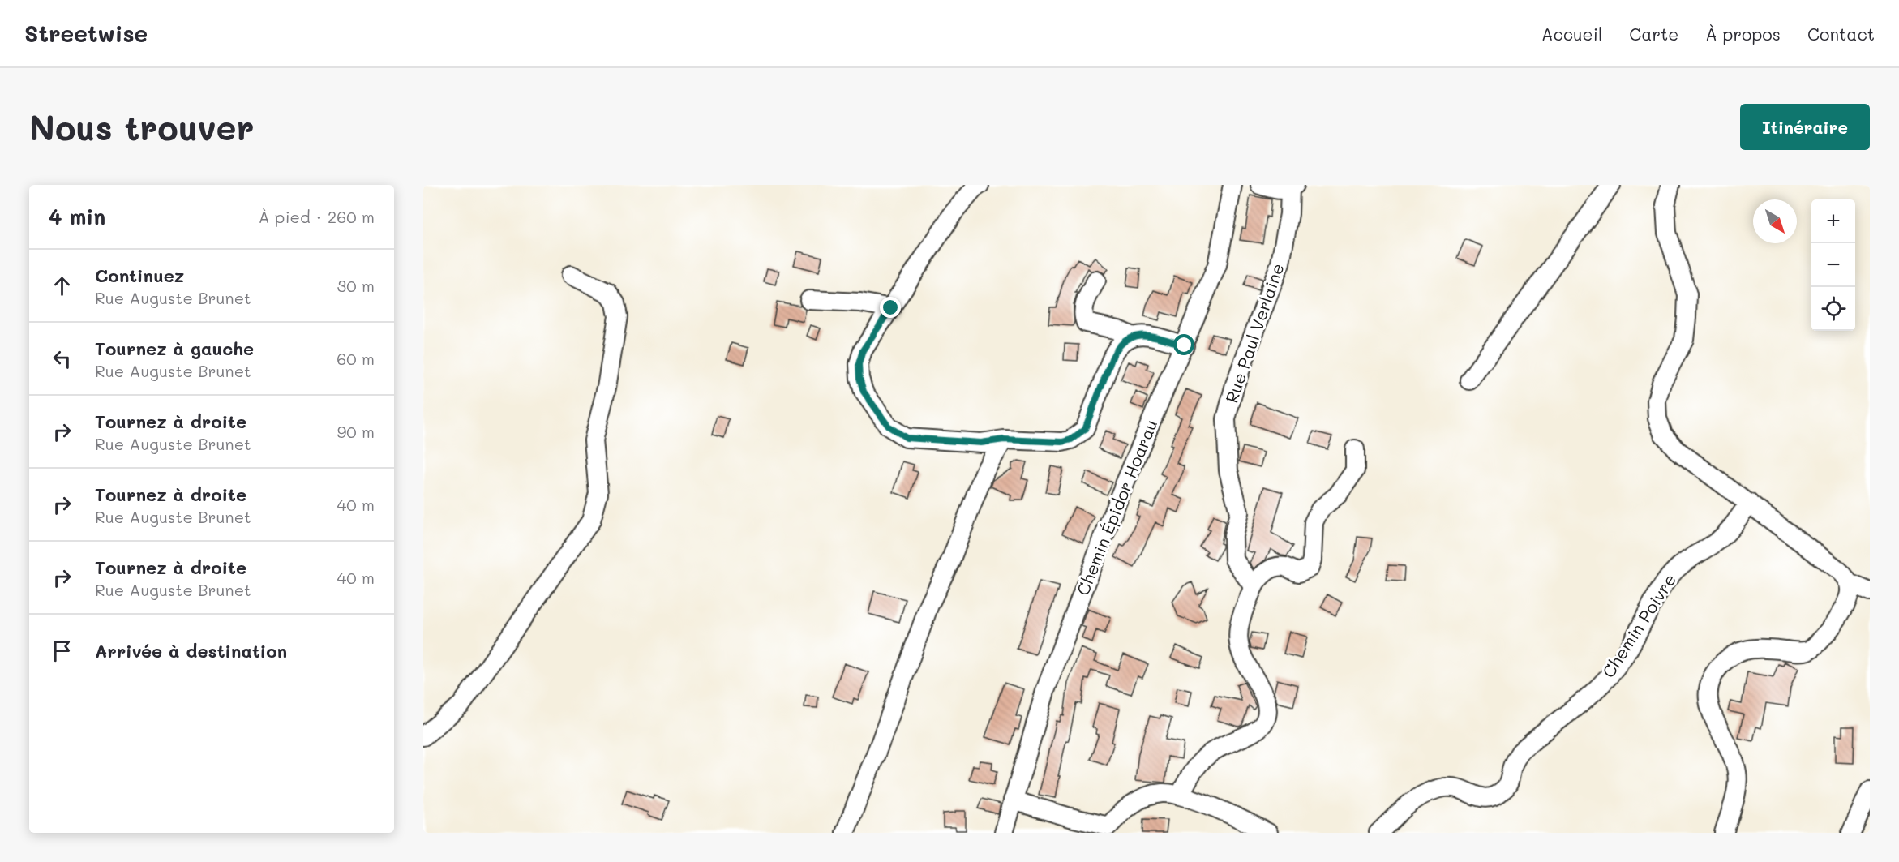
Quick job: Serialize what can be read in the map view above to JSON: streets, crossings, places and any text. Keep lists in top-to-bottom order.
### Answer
{
  "streets": {
    "street": ["Rue Paul Verlaine", "Chemin Épidor Hoarau", "Chemin Poivre"]
  },
  "north": "bottom right",
  "page": {
    "header": "Streetwise",
    "nav": [
      "Accueil",
      "Carte",
      "À propos",
      "Contact"
    ],
    "buttons": "Itinéraire",
    "title": "Nous trouver",
    "heading": ["4 min", "À pied · 260 m"],
    "map_buttons": ["+", "−"],
    "list": [
      ["Continuez", "Rue Auguste Brunet", "30 m"],
      ["Tournez à gauche", "Rue Auguste Brunet", "60 m"],
      ["Tournez à droite", "Rue Auguste Brunet", "90 m"],
      ["Tournez à droite", "Rue Auguste Brunet", "40 m"],
      ["Tournez à droite", "Rue Auguste Brunet", "40 m"],
      "Arrivée à destination"
    ]
  }
}
